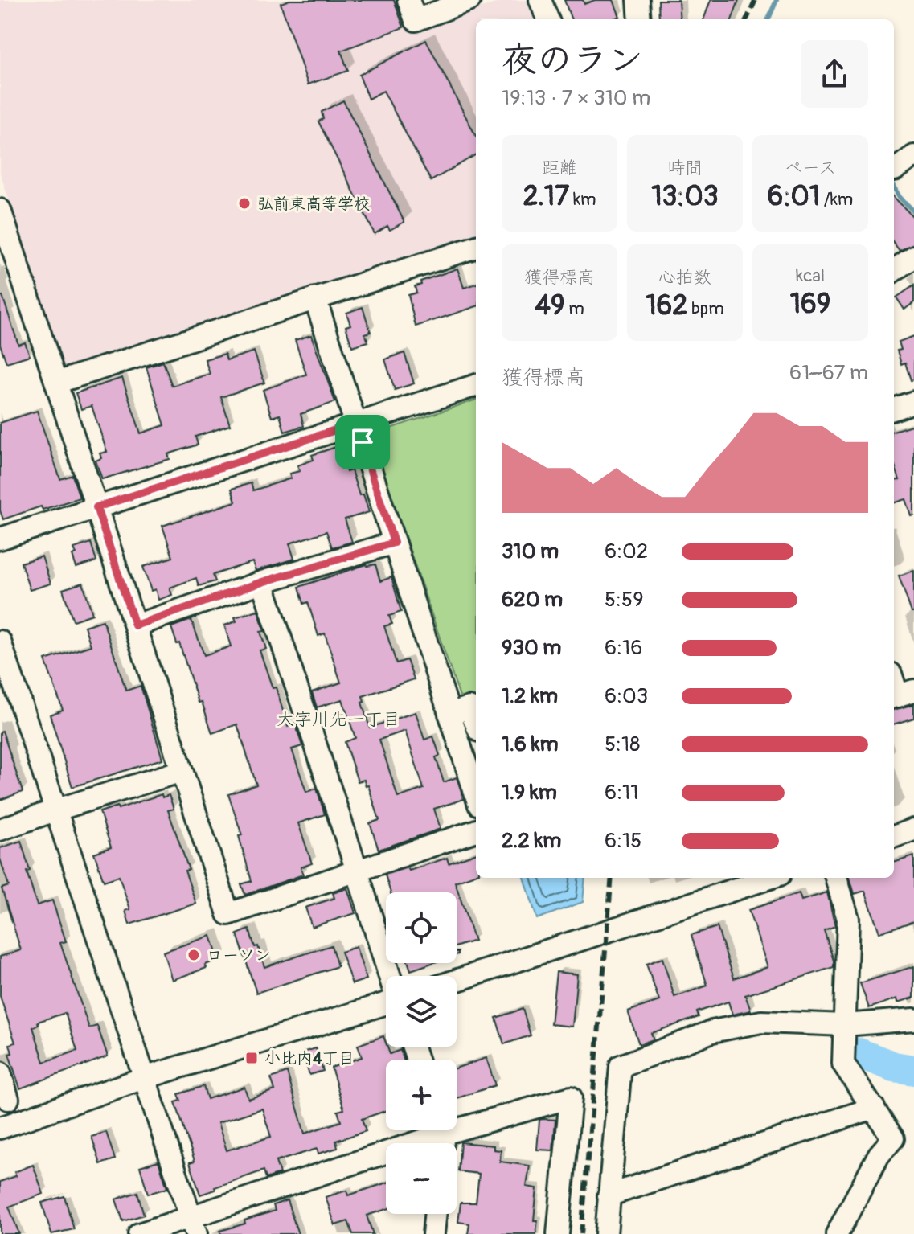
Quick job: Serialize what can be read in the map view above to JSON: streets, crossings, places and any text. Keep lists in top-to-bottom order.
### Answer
{
  "districts": ["大字川先一丁目"],
  "places": {
    "other": ["弘前東高等学校", "ローソン"],
    "transit": ["小比内4丁目"]
  },
  "page": {
    "heading": ["夜のラン", "19:13 · 7 × 310 m"],
    "stats": [
      ["距離", "2.17 km"],
      ["時間", "13:03"],
      ["ペース", "6:01 /km"],
      ["獲得標高", "49 m"],
      ["心拍数", "162 bpm"],
      ["kcal", "169"]
    ],
    "chart": ["獲得標高", "61–67 m"],
    "list": [
      {
        "name": "310 m",
        "note": "6:02"
      },
      {
        "name": "620 m",
        "note": "5:59"
      },
      {
        "name": "930 m",
        "note": "6:16"
      },
      {
        "name": "1.2 km",
        "note": "6:03"
      },
      {
        "name": "1.6 km",
        "note": "5:18"
      },
      {
        "name": "1.9 km",
        "note": "6:11"
      },
      {
        "name": "2.2 km",
        "note": "6:15"
      }
    ],
    "map_buttons": ["+", "−"]
  }
}
